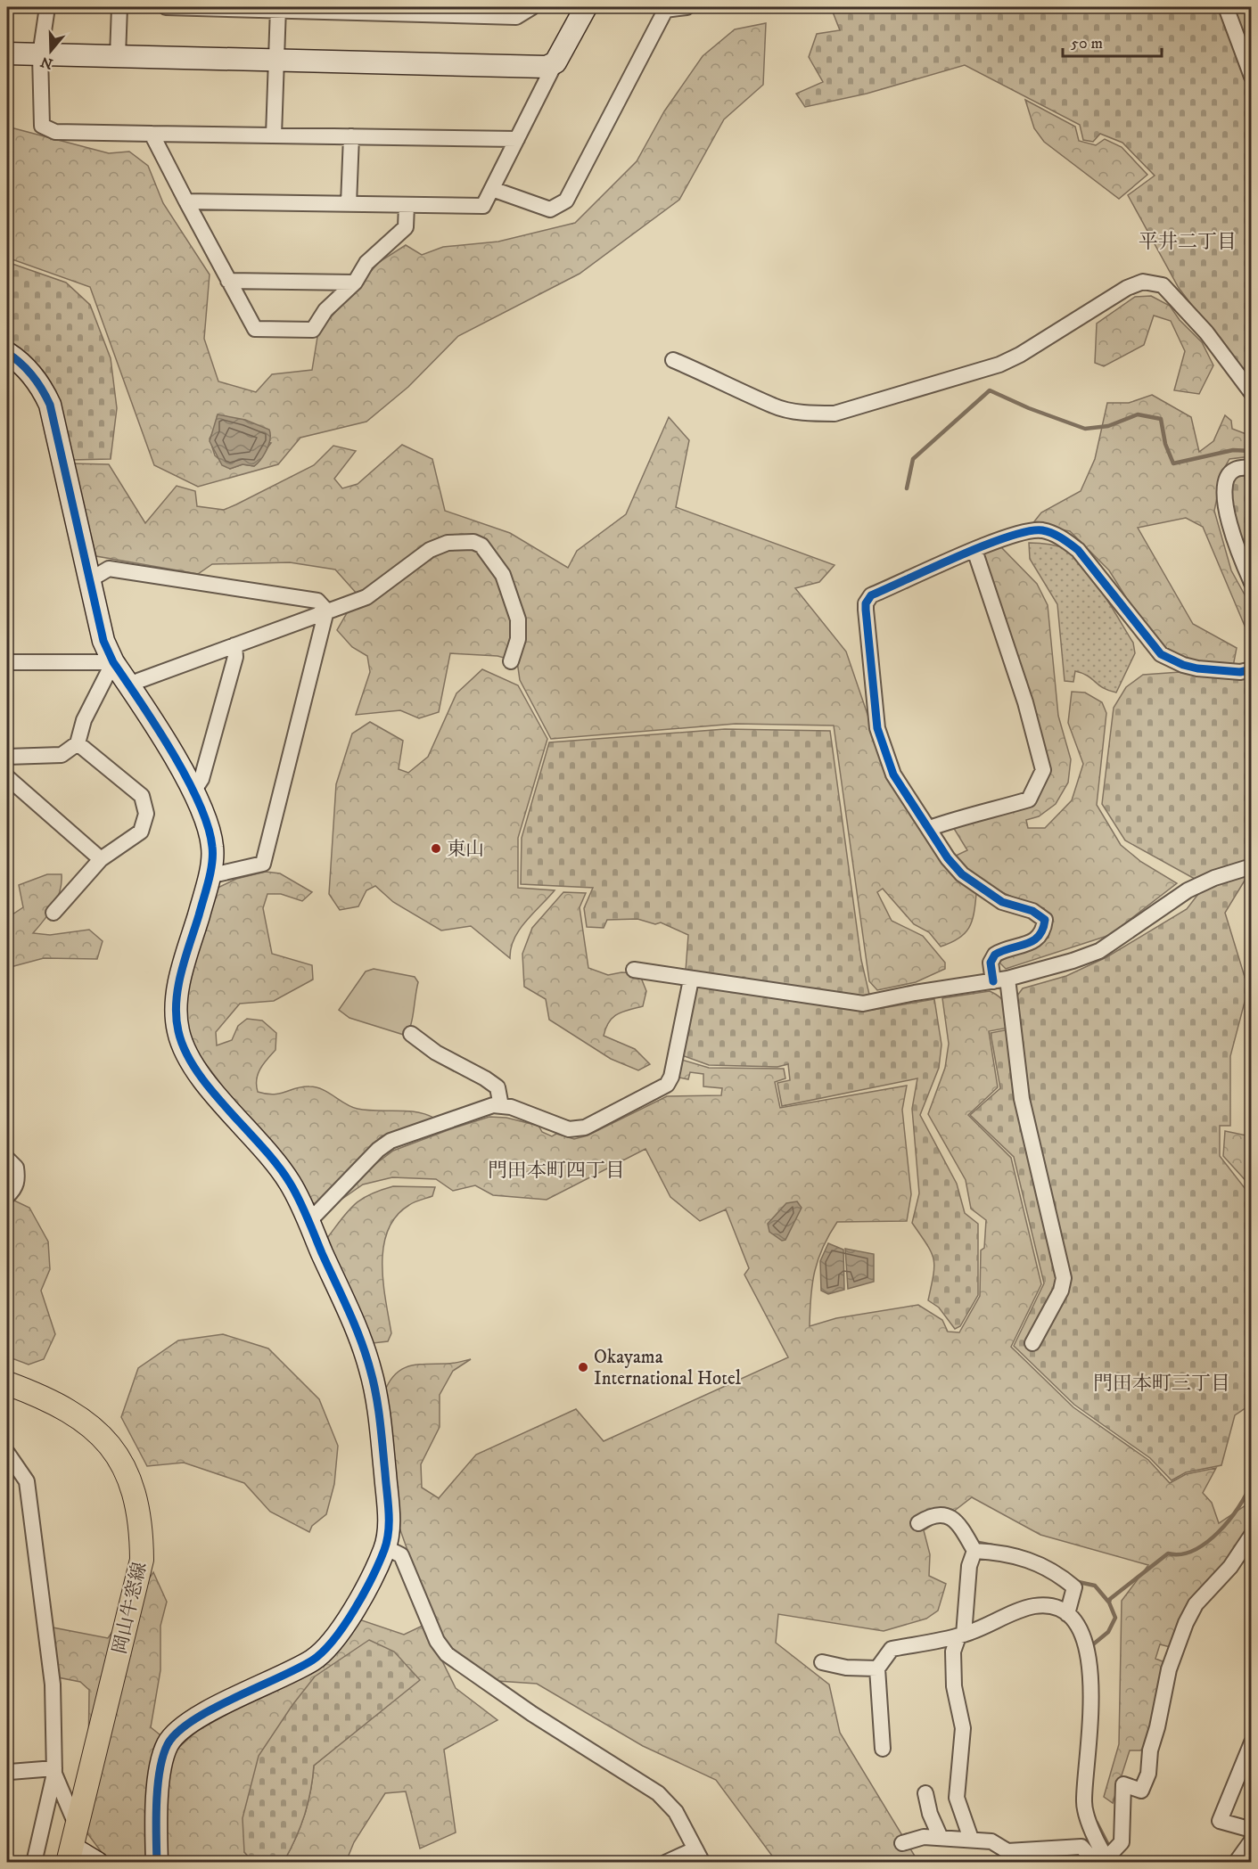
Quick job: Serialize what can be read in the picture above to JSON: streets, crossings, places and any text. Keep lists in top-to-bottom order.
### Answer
{
  "streets": {
    "main road": ["岡山牛窓線"]
  },
  "districts": ["平井二丁目", "門田本町四丁目", "門田本町三丁目"],
  "places": ["東山", "Okayama International Hotel"],
  "scale_bar": "50 m",
  "north": "bottom"
}
